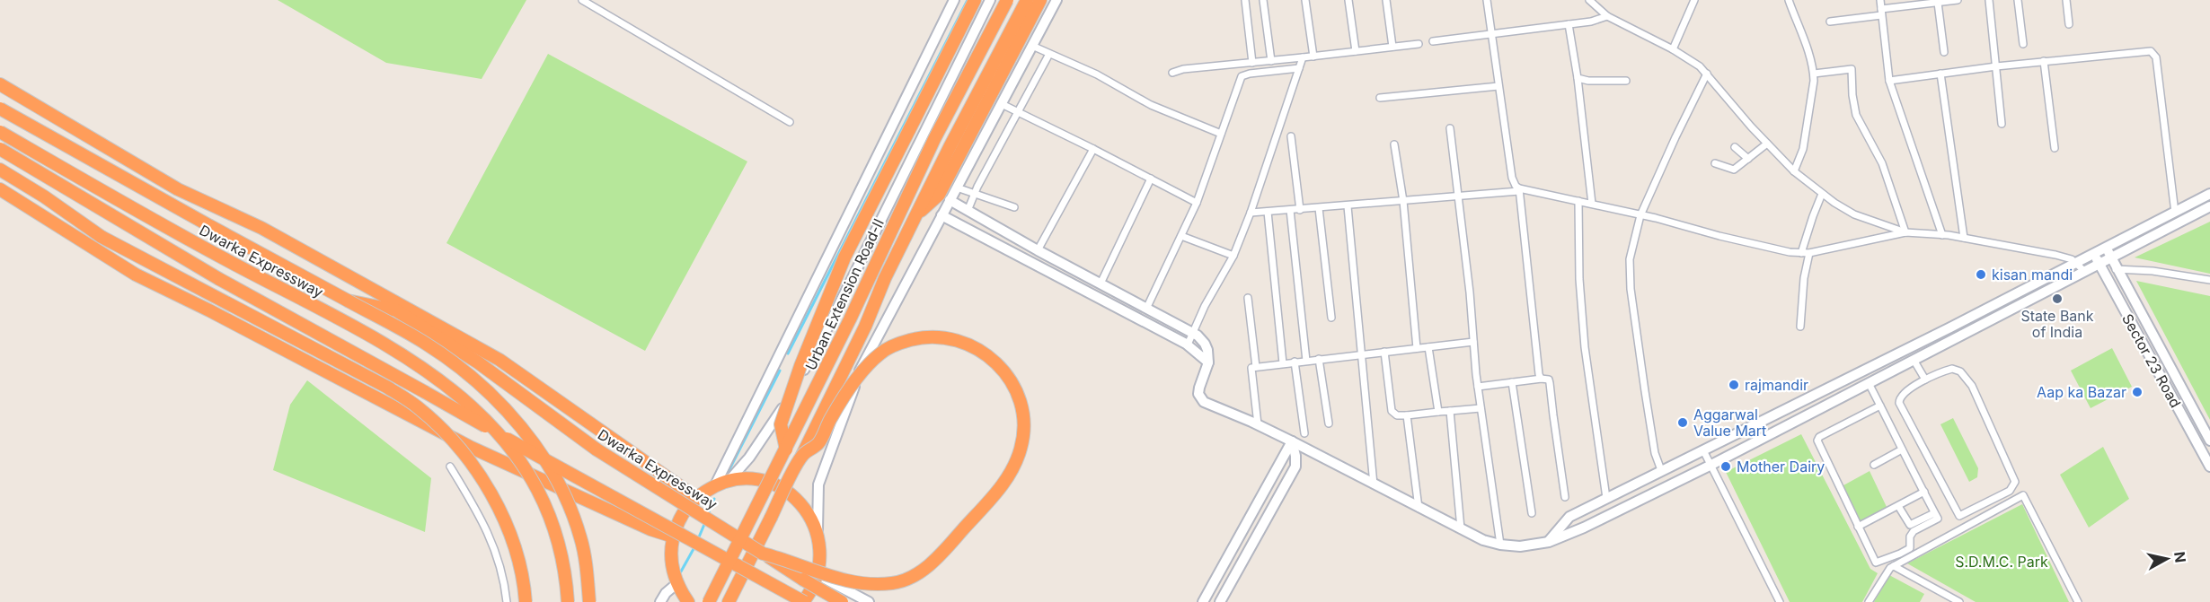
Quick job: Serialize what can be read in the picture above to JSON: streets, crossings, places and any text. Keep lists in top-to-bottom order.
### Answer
{
  "streets": {
    "highway": ["Dwarka Expressway", "Urban Extension Road-II"],
    "street": ["Sector 23 Road"]
  },
  "parks": ["S.D.M.C. Park"],
  "places": [
    "kisan mandi",
    "State Bank of India",
    "rajmandir",
    "Aap ka Bazar",
    "Aggarwal Value Mart",
    "Mother Dairy"
  ],
  "north": "right"
}
